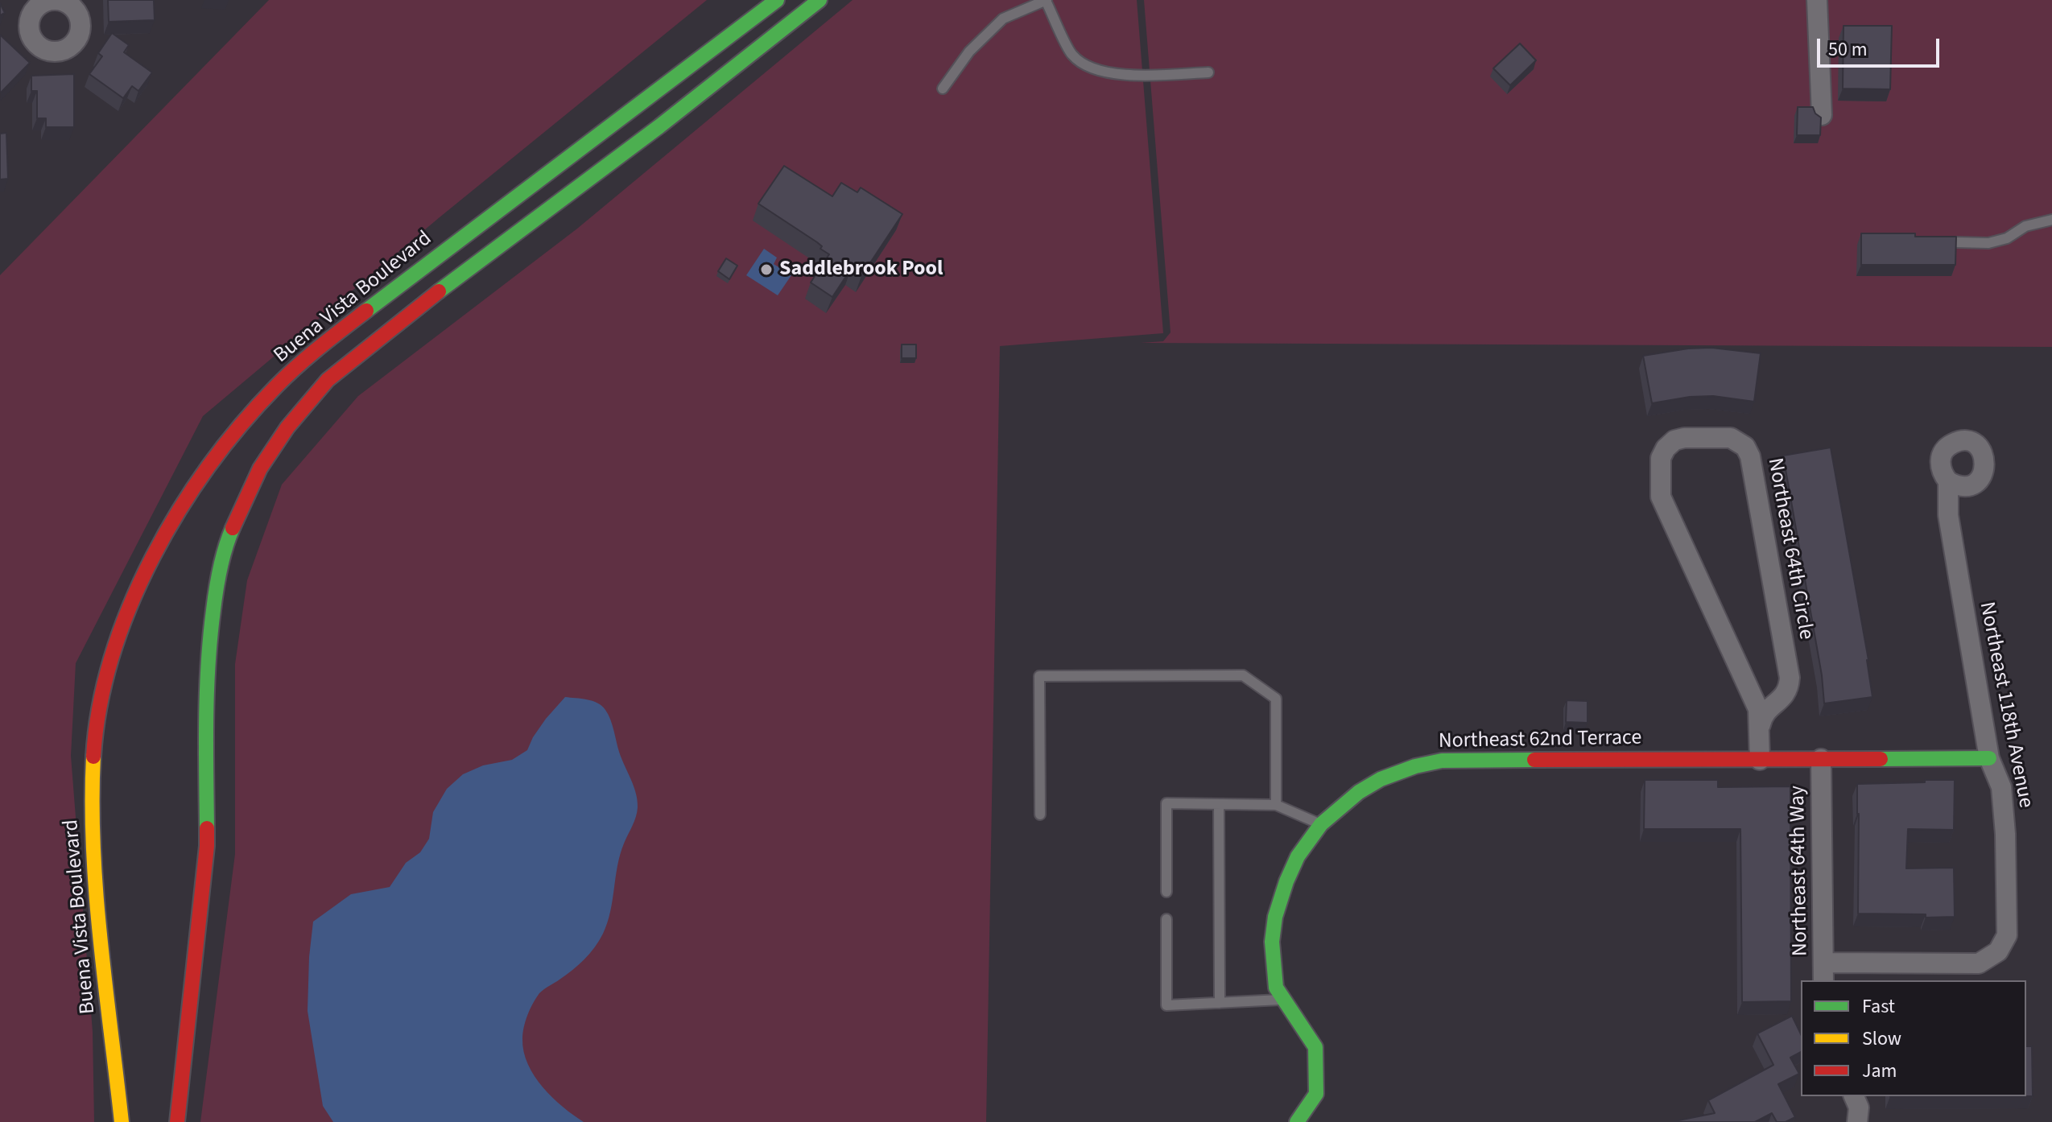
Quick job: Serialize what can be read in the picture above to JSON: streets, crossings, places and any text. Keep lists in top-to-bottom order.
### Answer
{
  "streets": {
    "main road": ["Buena Vista Boulevard", "Northeast 62nd Terrace"],
    "street": ["Northeast 64th Circle", "Northeast 118th Avenue", "Northeast 64th Way"]
  },
  "crossings": [
    ["Northeast 64th Circle", "Northeast 62nd Terrace"],
    ["Northeast 118th Avenue", "Northeast 62nd Terrace"],
    ["Northeast 118th Avenue", "Northeast 64th Way"],
    ["Northeast 62nd Terrace", "Northeast 64th Way"]
  ],
  "places": ["Saddlebrook Pool"],
  "legend": ["Fast", "Slow", "Jam"],
  "scale_bar": "50 m"
}
